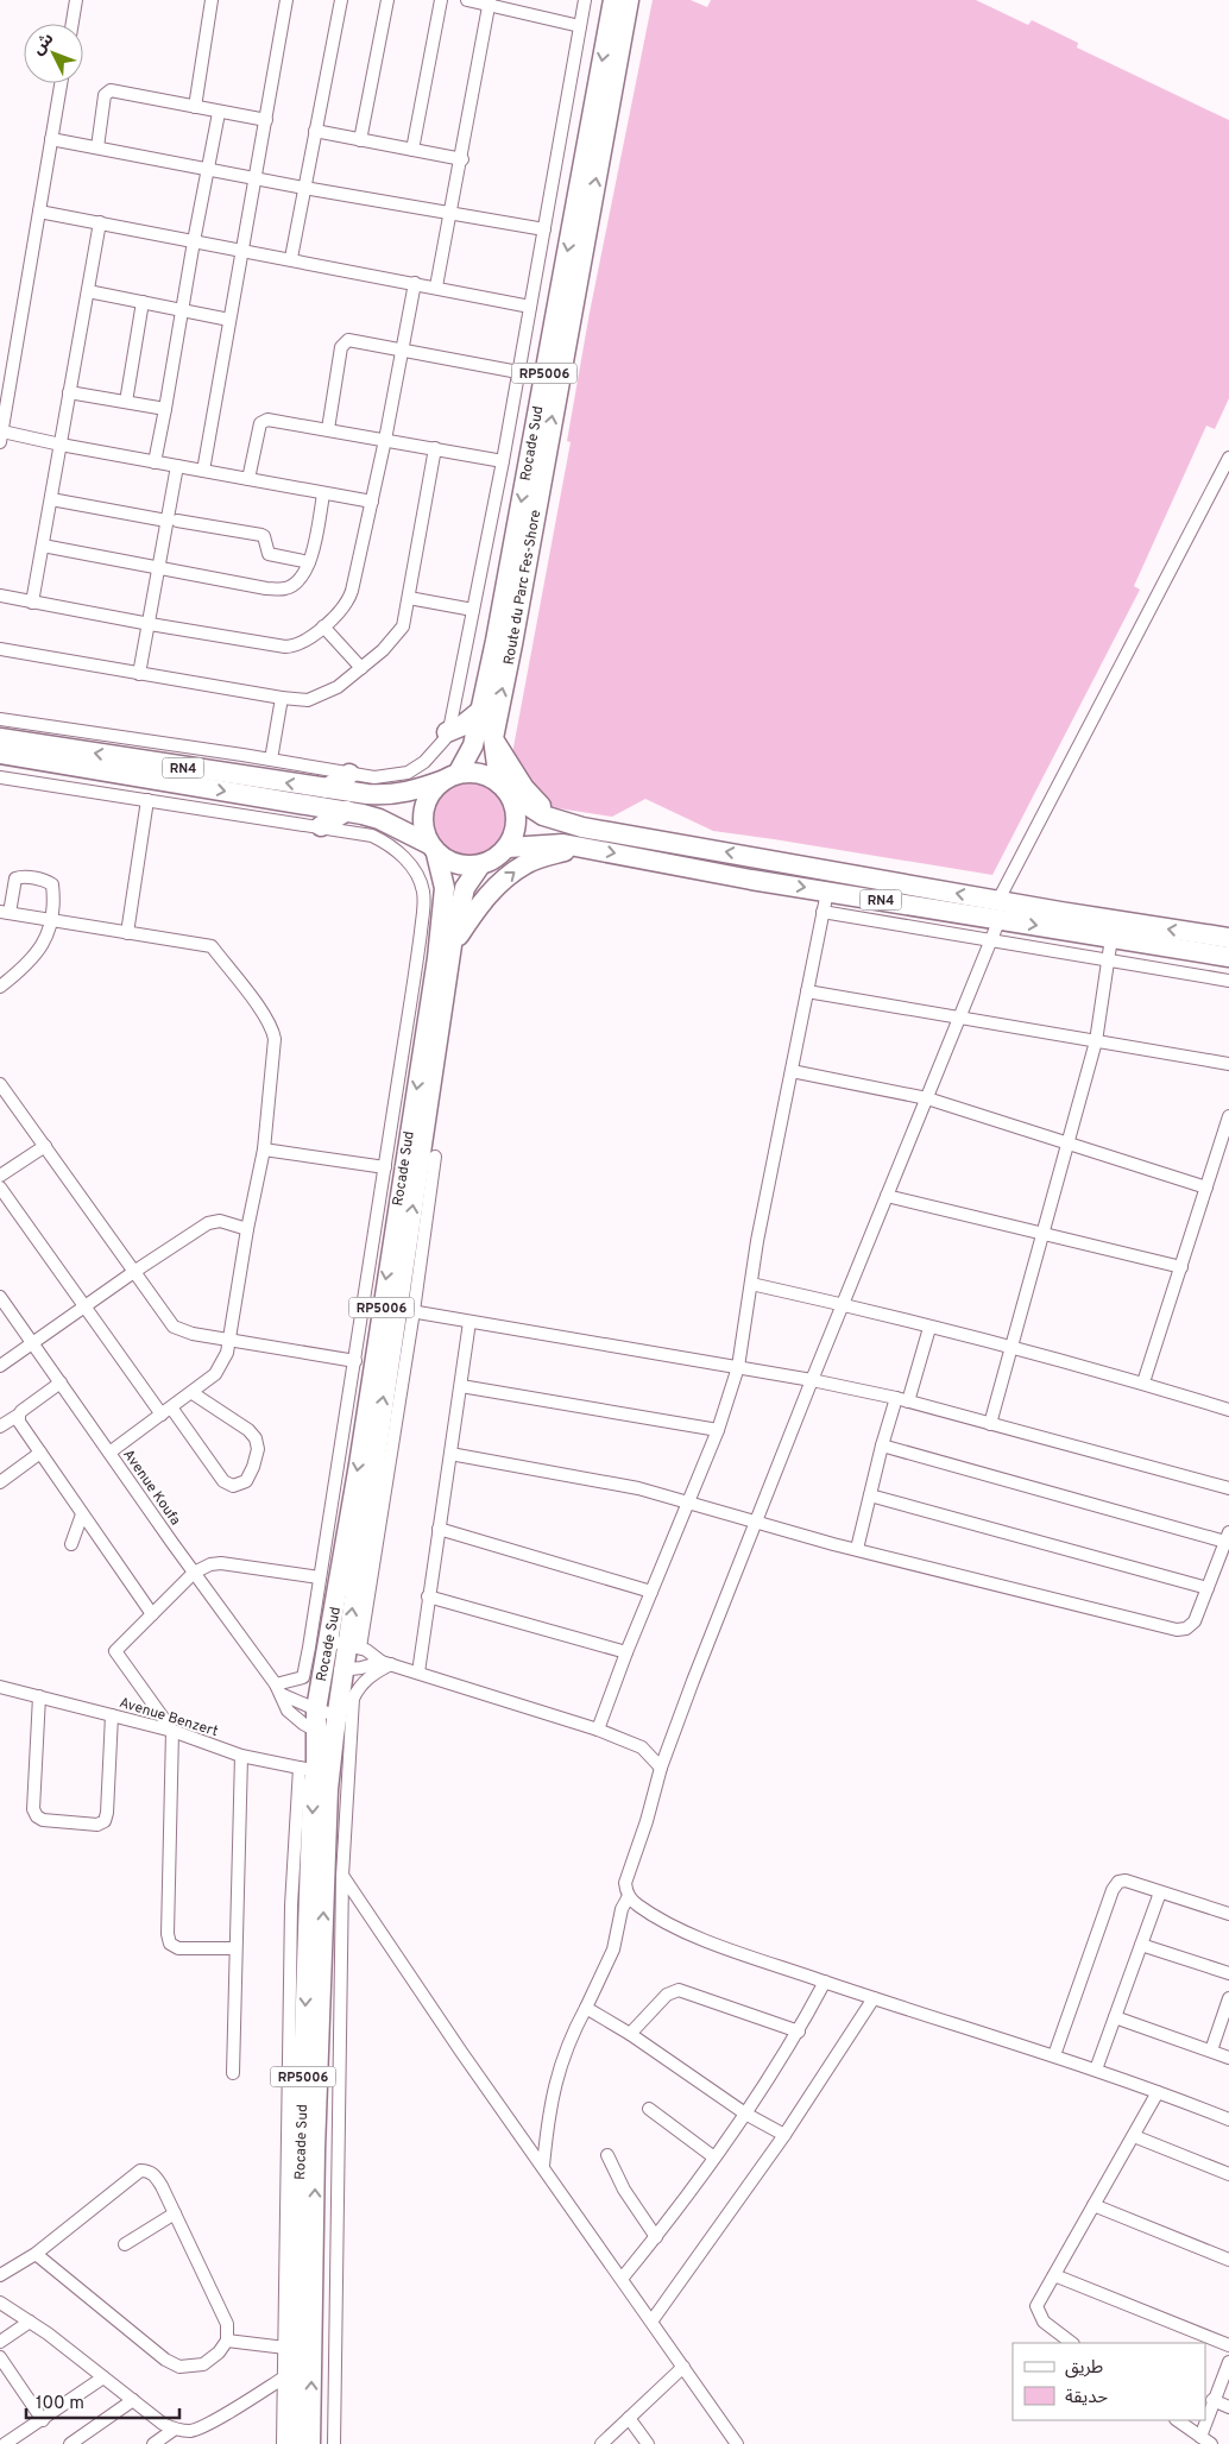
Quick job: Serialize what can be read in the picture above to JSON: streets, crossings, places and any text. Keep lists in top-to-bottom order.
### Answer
{
  "streets": {
    "main road": [
      "RP5006",
      "Rocade Sud",
      "Route du Parc Fes-Shore",
      "RN4"
    ],
    "street": ["Avenue Koufa", "Avenue Benzert"]
  },
  "crossings": [
    ["Rocade Sud", "Route du Parc Fes-Shore"],
    ["Rocade Sud", "RN4"],
    ["Rocade Sud", "Avenue Koufa"],
    ["Rocade Sud", "Avenue Benzert"],
    ["Route du Parc Fes-Shore", "RN4"]
  ],
  "one_way": ["Route du Parc Fes-Shore"],
  "legend": ["طريق", "حديقة"],
  "scale_bar": "100 m",
  "north": "top left"
}
